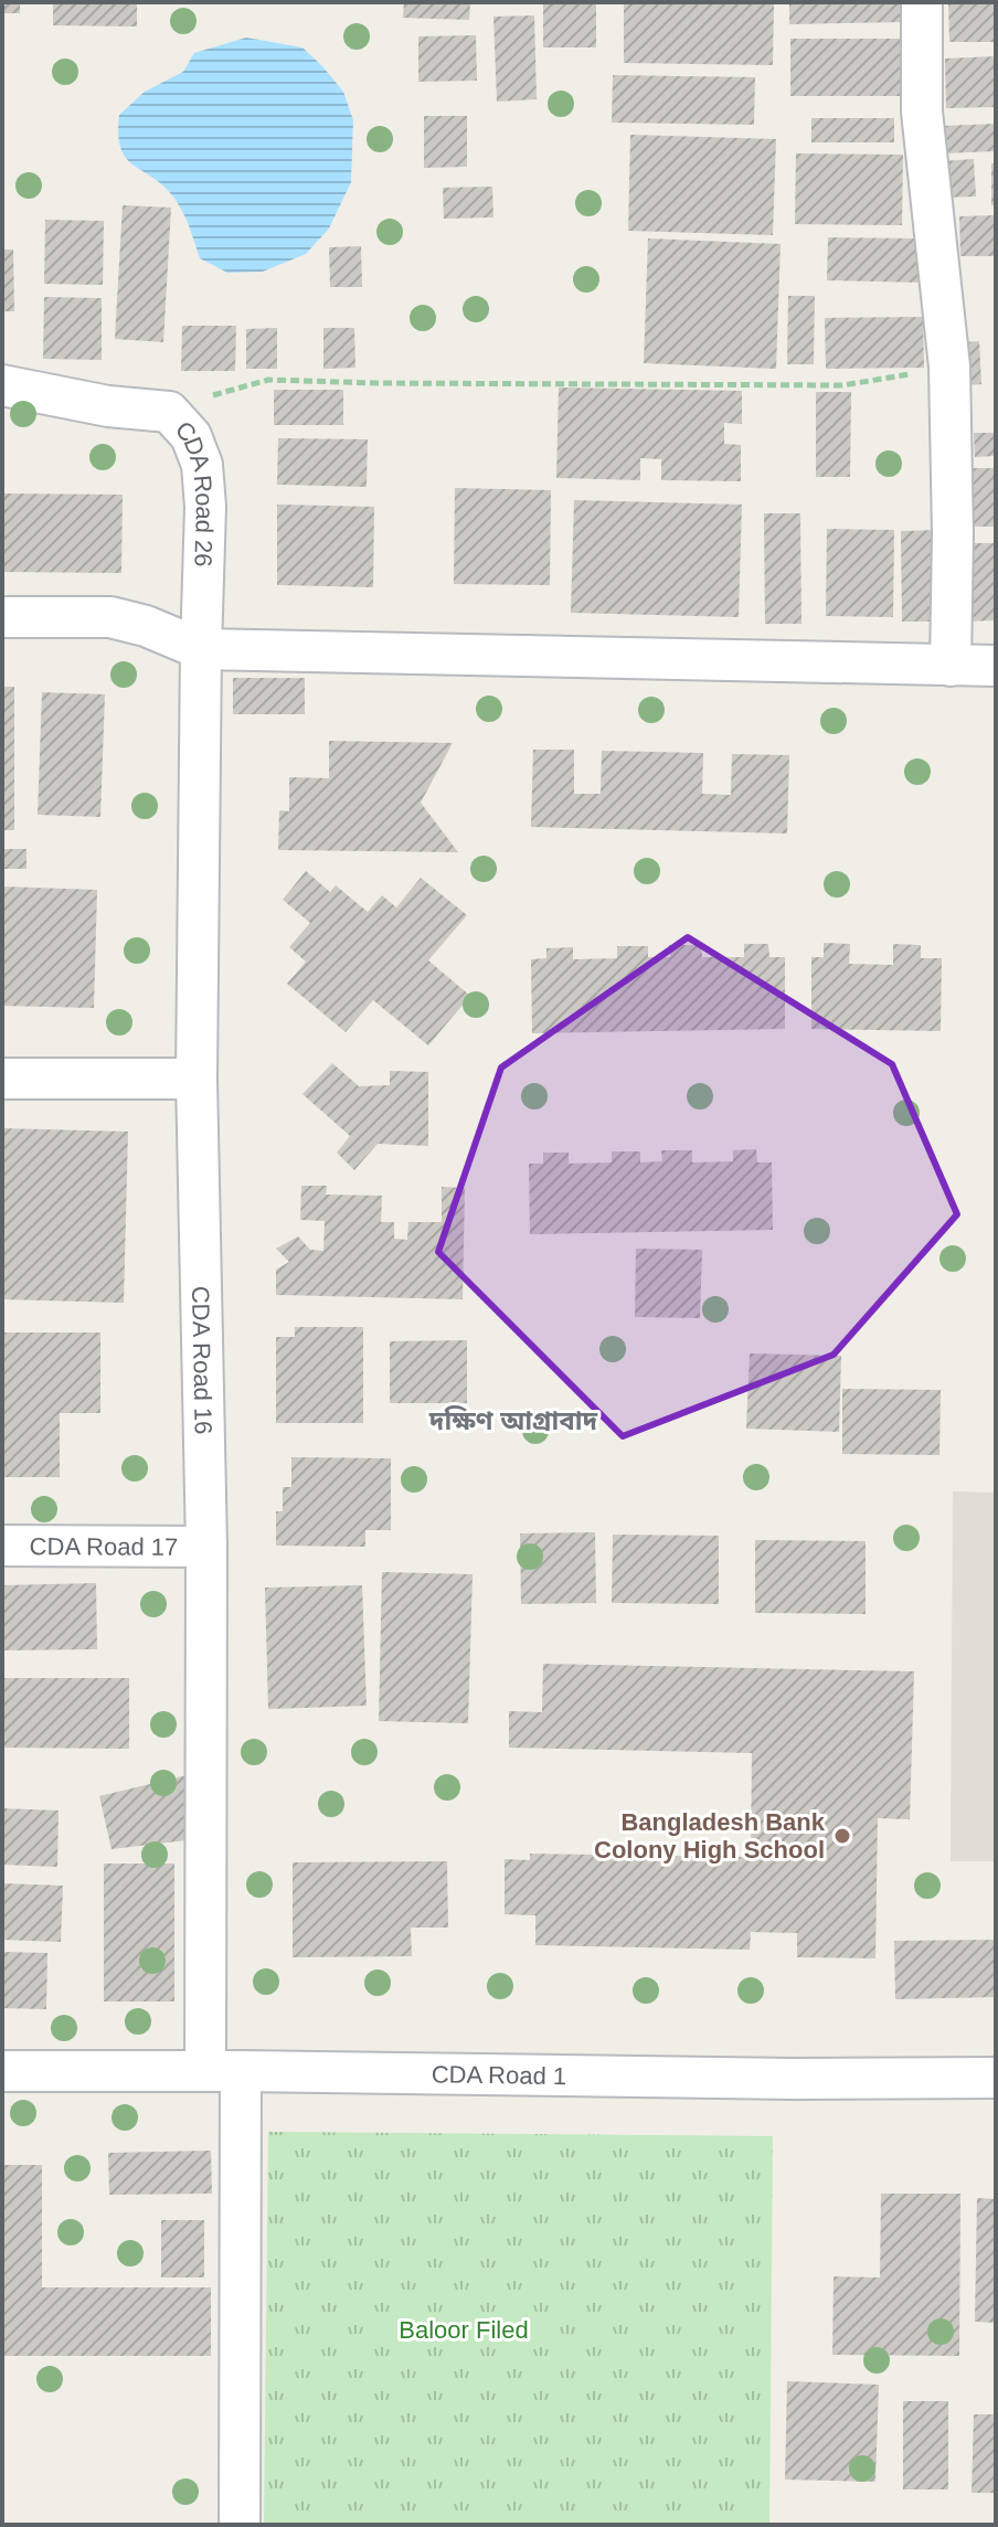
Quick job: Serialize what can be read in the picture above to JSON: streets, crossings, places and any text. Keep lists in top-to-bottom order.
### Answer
{
  "streets": {
    "street": [
      "CDA Road 26",
      "CDA Road 16",
      "CDA Road 17",
      "CDA Road 1"
    ]
  },
  "crossings": [
    ["CDA Road 26", "CDA Road 16"],
    ["CDA Road 16", "CDA Road 17"],
    ["CDA Road 16", "CDA Road 1"]
  ],
  "districts": ["দক্ষিণ আগ্রাবাদ"],
  "parks": ["Baloor Filed"],
  "places": ["Bangladesh Bank Colony High School"]
}
